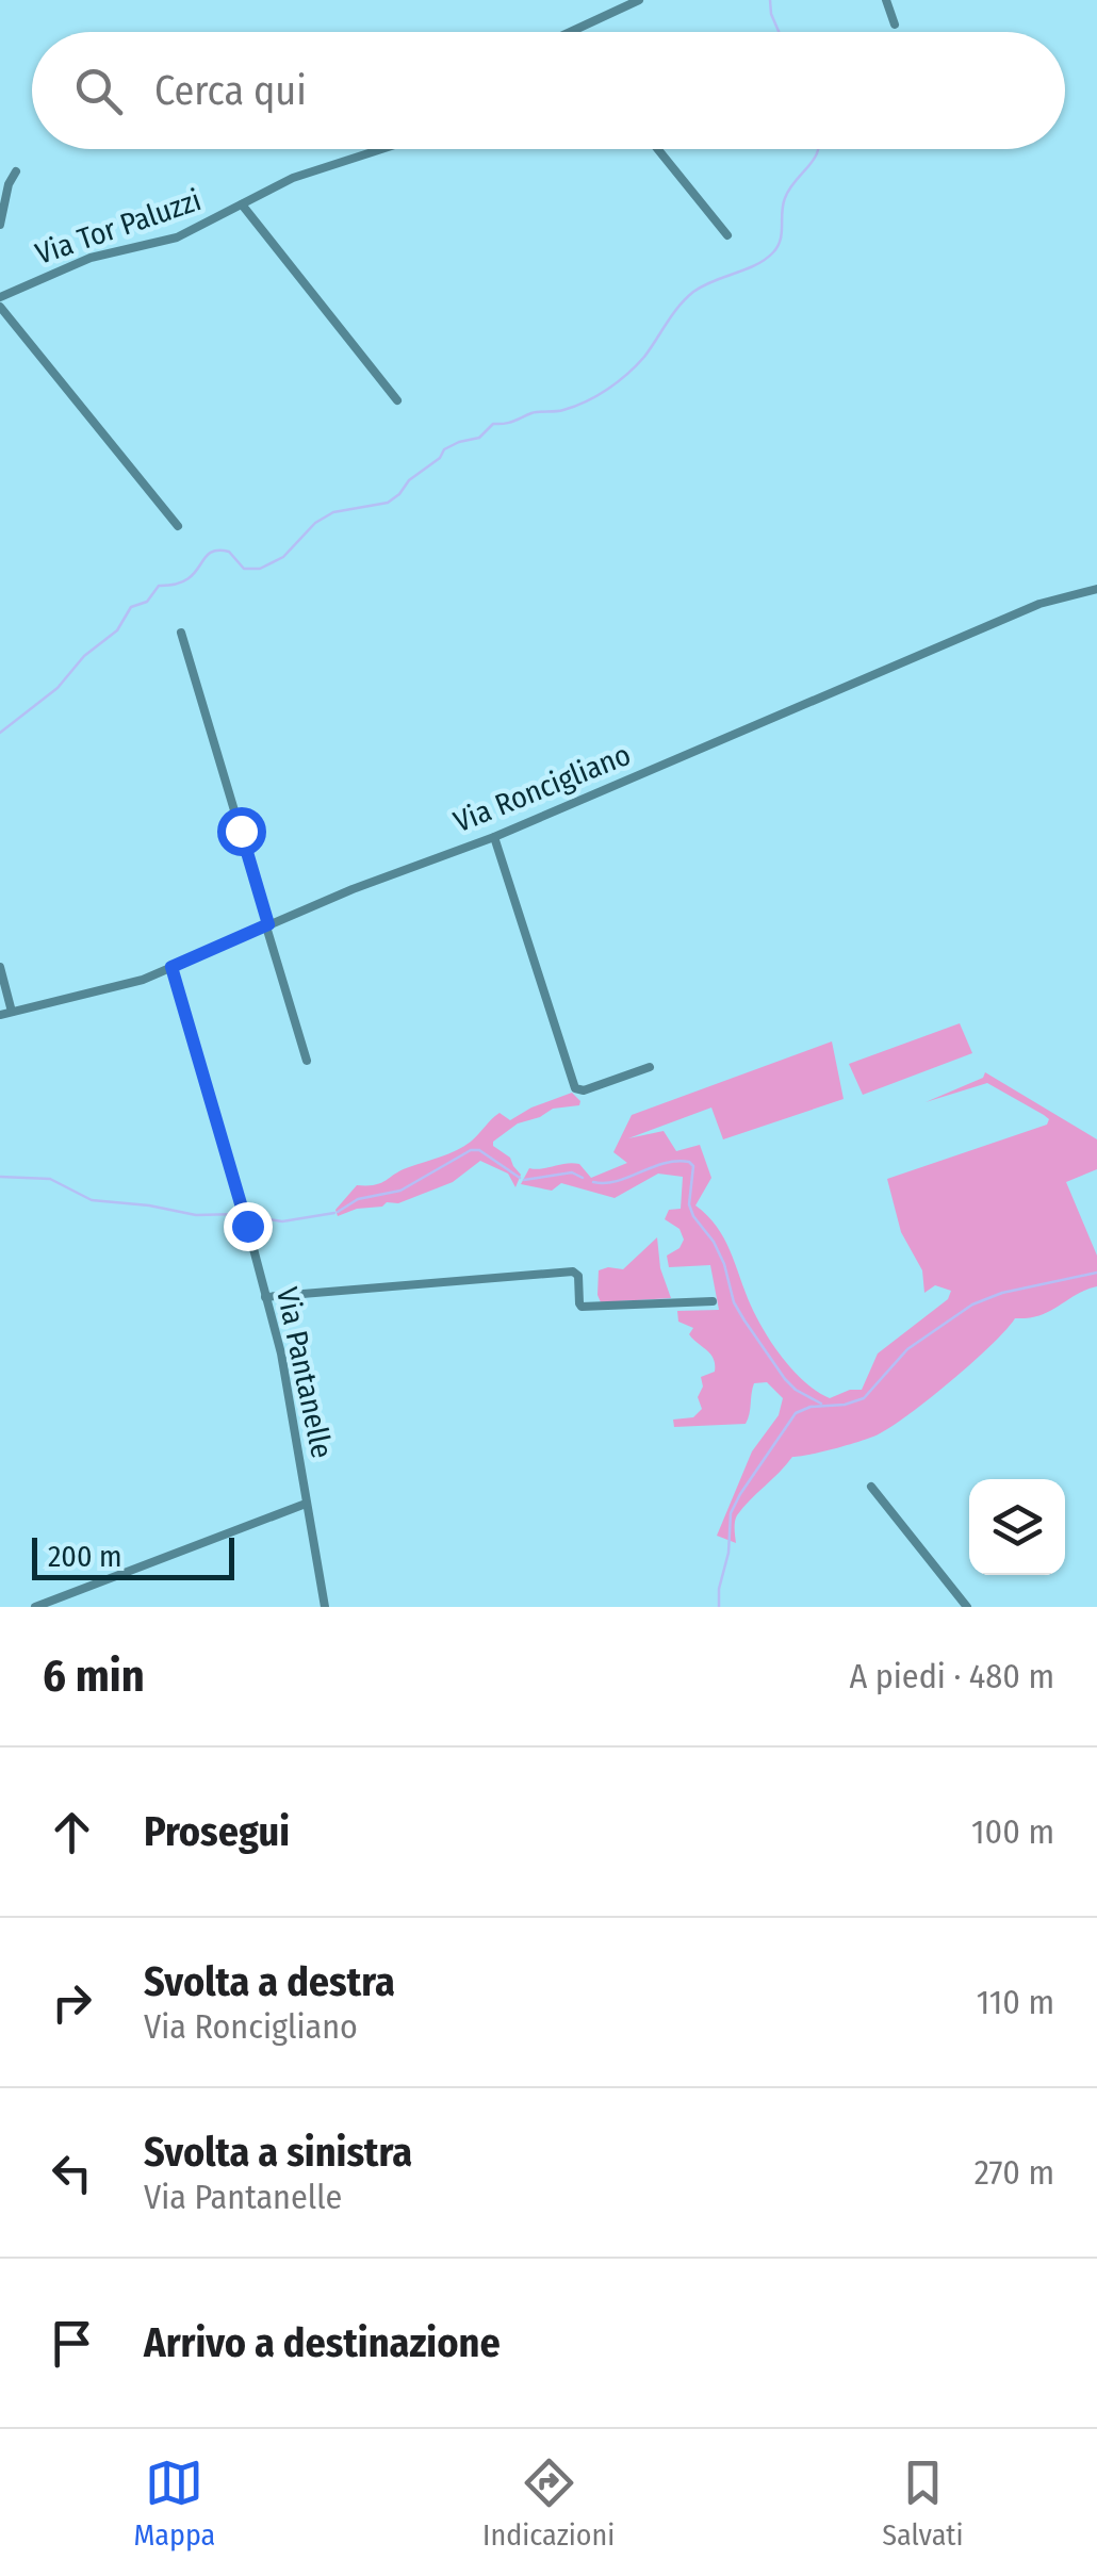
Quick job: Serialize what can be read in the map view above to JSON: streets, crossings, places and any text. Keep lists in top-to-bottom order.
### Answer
{
  "streets": {
    "street": ["Via Tor Paluzzi", "Via Roncigliano", "Via Pantanelle"]
  },
  "crossings": [
    ["Via Roncigliano", "Via Pantanelle"]
  ],
  "scale_bar": "200 m",
  "page": {
    "search": "Cerca qui",
    "scale": "200 m",
    "heading": ["6 min", "A piedi · 480 m"],
    "list": [
      ["Prosegui", "100 m"],
      ["Svolta a destra", "Via Roncigliano", "110 m"],
      ["Svolta a sinistra", "Via Pantanelle", "270 m"],
      "Arrivo a destinazione"
    ],
    "nav": ["Mappa", "Indicazioni", "Salvati"]
  }
}
